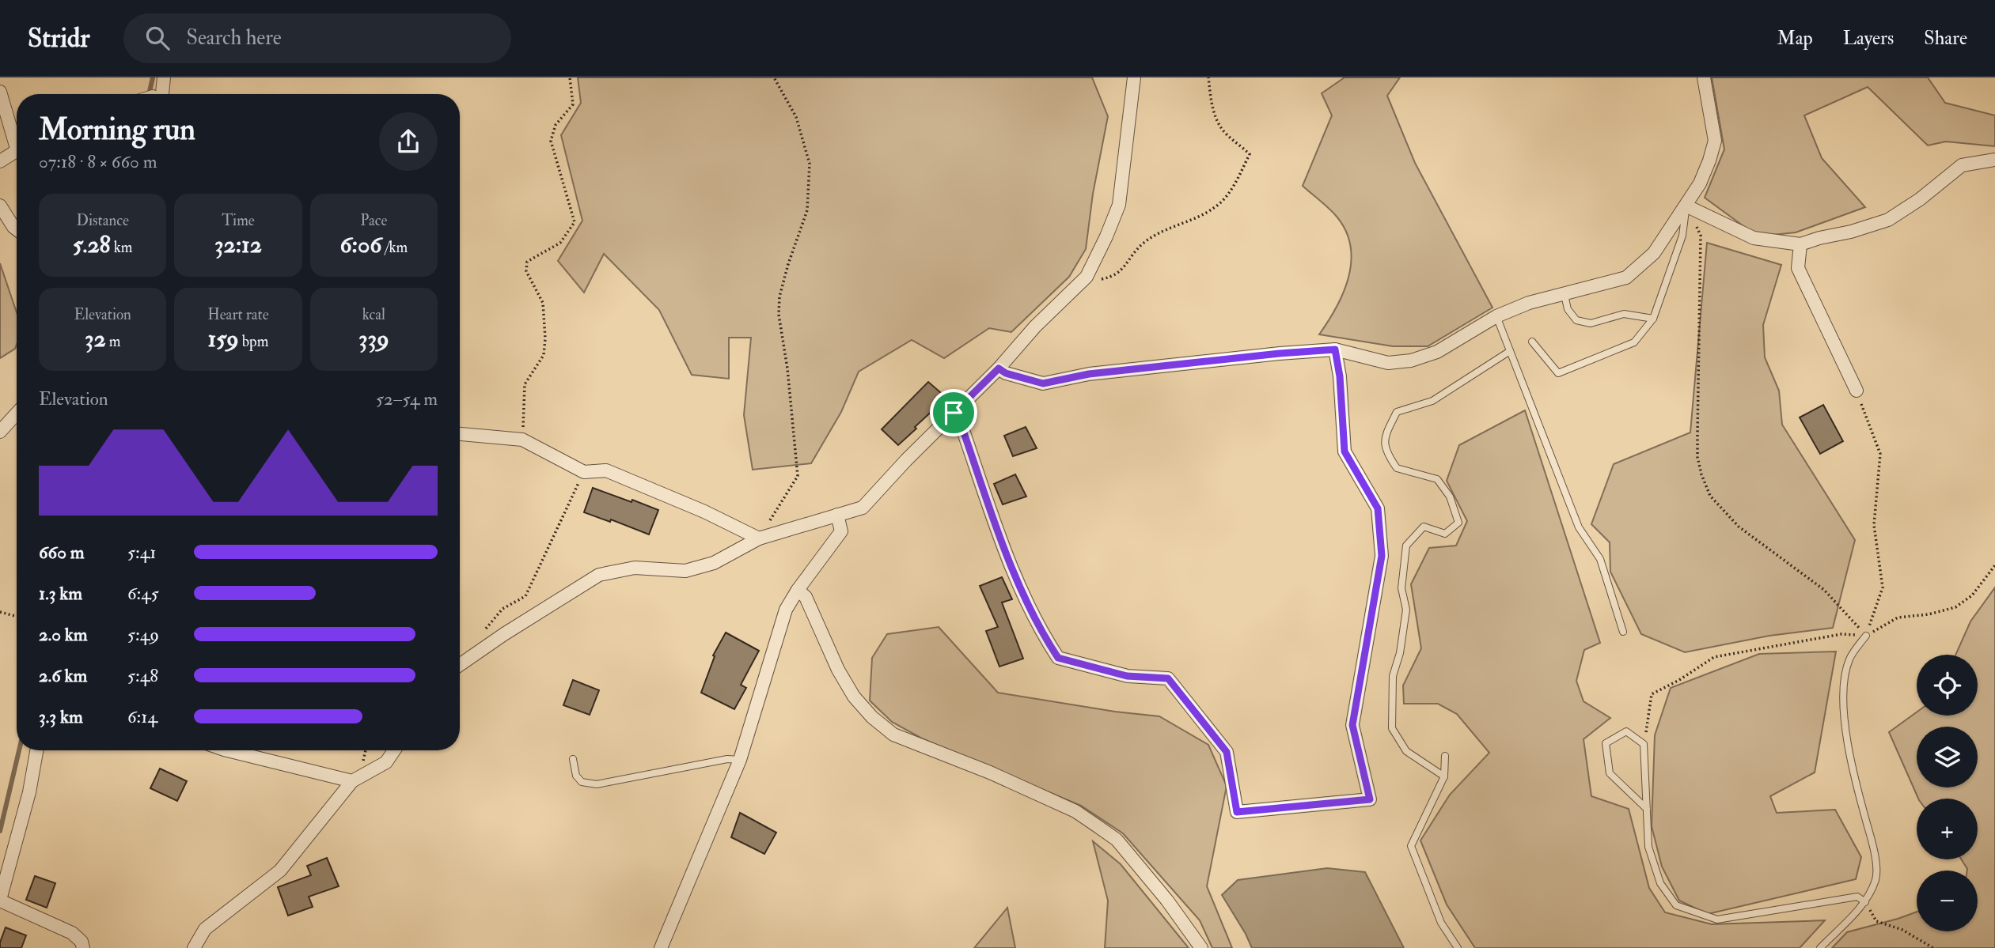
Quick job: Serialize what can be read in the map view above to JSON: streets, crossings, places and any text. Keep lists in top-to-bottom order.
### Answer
{
  "page": {
    "header": "Stridr",
    "search": "Search here",
    "nav": ["Map", "Layers", "Share"],
    "heading": ["Morning run", "07:18 · 8 × 660 m"],
    "stats": [
      ["Distance", "5.28 km"],
      ["Time", "32:12"],
      ["Pace", "6:06 /km"],
      ["Elevation", "32 m"],
      ["Heart rate", "159 bpm"],
      ["kcal", "339"]
    ],
    "chart": ["Elevation", "52–54 m"],
    "list": [
      {
        "name": "660 m",
        "note": "5:41"
      },
      {
        "name": "1.3 km",
        "note": "6:45"
      },
      {
        "name": "2.0 km",
        "note": "5:49"
      },
      {
        "name": "2.6 km",
        "note": "5:48"
      },
      {
        "name": "3.3 km",
        "note": "6:14"
      }
    ],
    "map_buttons": ["+", "−"]
  }
}
